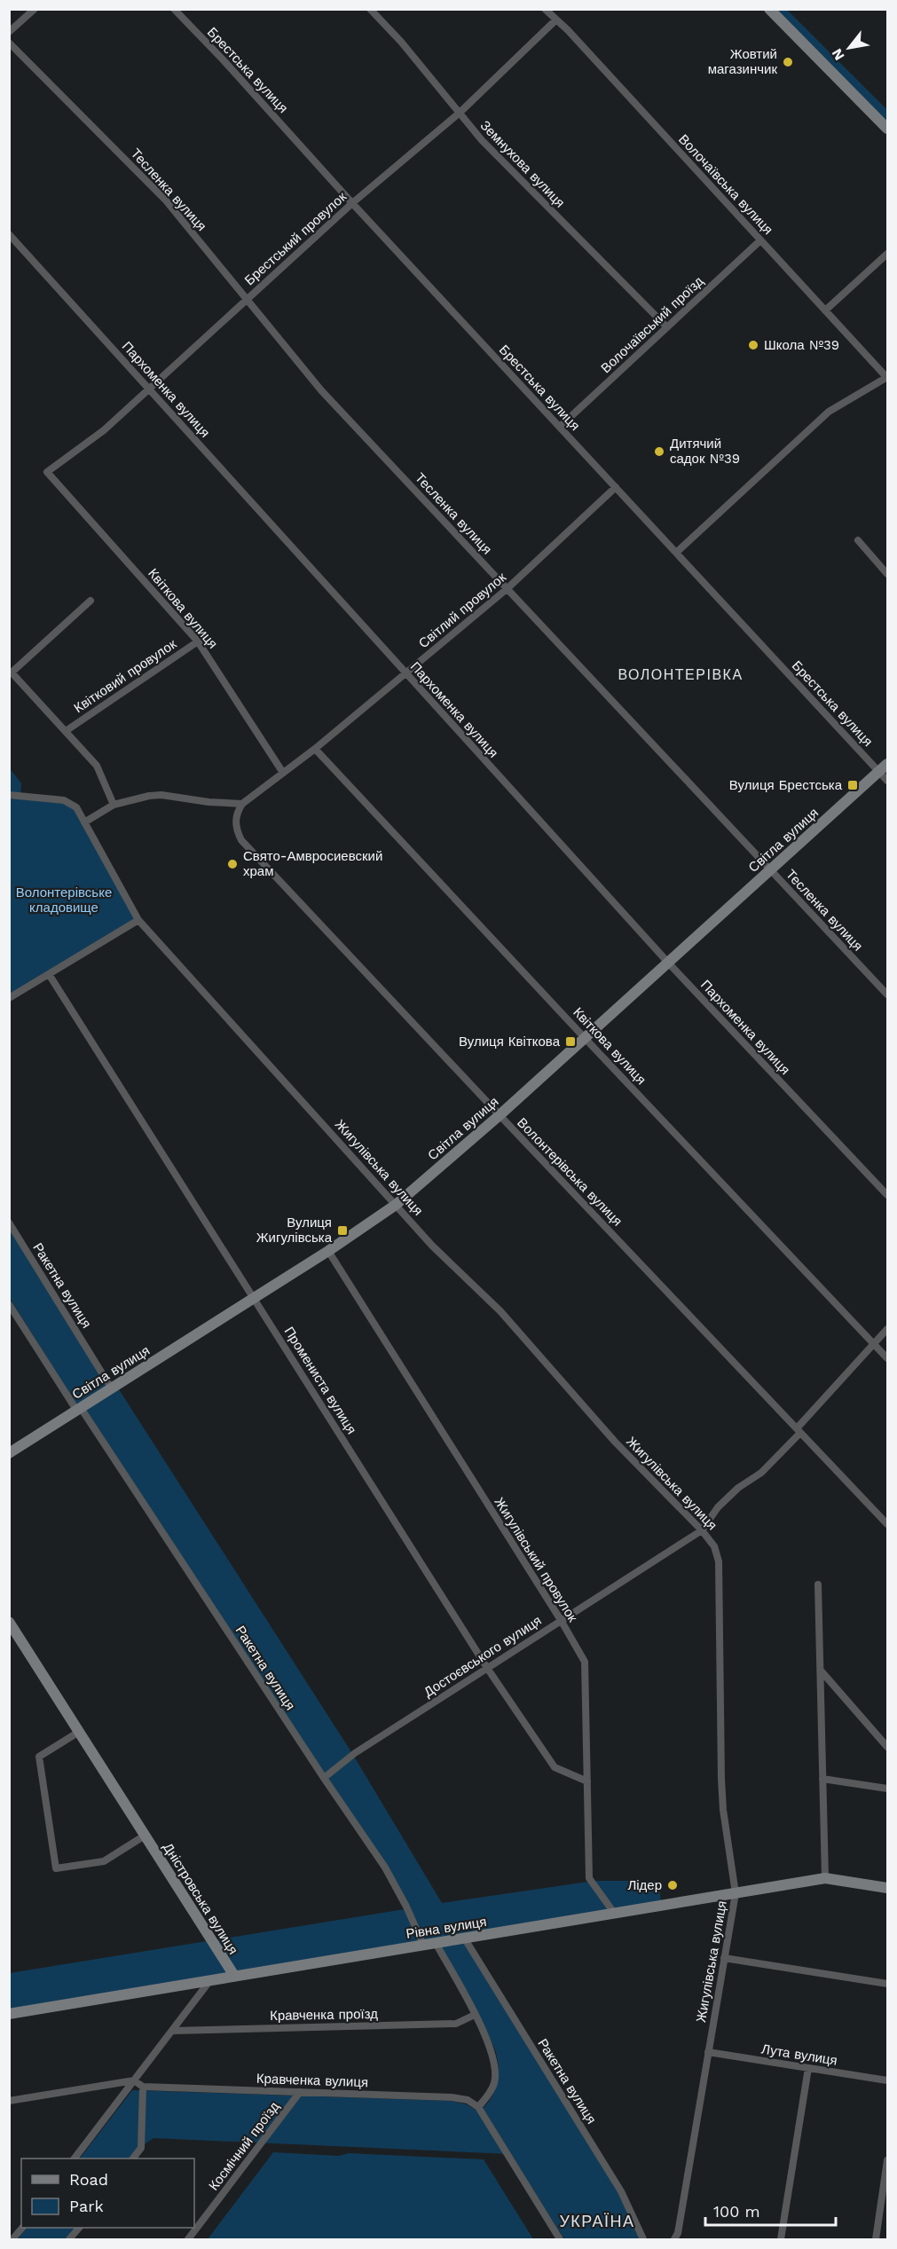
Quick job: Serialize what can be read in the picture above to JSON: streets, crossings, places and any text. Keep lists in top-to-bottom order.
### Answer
{
  "streets": {
    "street": [
      "Брестська вулиця",
      "Земнухова вулиця",
      "Волочаївська вулиця",
      "Тесленка вулиця",
      "Брестський провулок",
      "Волочаївський проїзд",
      "Пархоменка вулиця",
      "Квіткова вулиця",
      "Світлий провулок",
      "Квітковий провулок",
      "Світла вулиця",
      "Жигулівська вулиця",
      "Волонтерівська вулиця",
      "Ракетна вулиця",
      "Промениста вулиця",
      "Жигулівський провулок",
      "Достоєвського вулиця",
      "Дністровська вулиця",
      "Рівна вулиця",
      "Кравченка проїзд",
      "Лута вулиця",
      "Кравченка вулиця",
      "Космічний проїзд"
    ]
  },
  "crossings": [
    ["Брестська вулиця", "Брестський провулок"],
    ["Брестська вулиця", "Волочаївський проїзд"],
    ["Брестська вулиця", "Світлий провулок"],
    ["Брестська вулиця", "Світла вулиця"],
    ["Земнухова вулиця", "Брестський провулок"],
    ["Земнухова вулиця", "Волочаївський проїзд"],
    ["Волочаївська вулиця", "Брестський провулок"],
    ["Волочаївська вулиця", "Волочаївський проїзд"],
    ["Тесленка вулиця", "Брестський провулок"],
    ["Тесленка вулиця", "Світлий провулок"],
    ["Тесленка вулиця", "Світла вулиця"],
    ["Брестський провулок", "Пархоменка вулиця"],
    ["Брестський провулок", "Квіткова вулиця"],
    ["Пархоменка вулиця", "Світлий провулок"],
    ["Пархоменка вулиця", "Світла вулиця"],
    ["Квіткова вулиця", "Світлий провулок"],
    ["Квіткова вулиця", "Квітковий провулок"],
    ["Квіткова вулиця", "Світла вулиця"],
    ["Квіткова вулиця", "Достоєвського вулиця"],
    ["Світлий провулок", "Волонтерівська вулиця"],
    ["Світла вулиця", "Жигулівська вулиця"],
    ["Світла вулиця", "Волонтерівська вулиця"],
    ["Світла вулиця", "Ракетна вулиця"],
    ["Світла вулиця", "Промениста вулиця"],
    ["Світла вулиця", "Жигулівський провулок"],
    ["Жигулівська вулиця", "Достоєвського вулиця"],
    ["Жигулівська вулиця", "Рівна вулиця"],
    ["Жигулівська вулиця", "Лута вулиця"],
    ["Волонтерівська вулиця", "Достоєвського вулиця"],
    ["Ракетна вулиця", "Достоєвського вулиця"],
    ["Ракетна вулиця", "Рівна вулиця"],
    ["Промениста вулиця", "Жигулівський провулок"],
    ["Промениста вулиця", "Достоєвського вулиця"],
    ["Жигулівський провулок", "Достоєвського вулиця"],
    ["Жигулівський провулок", "Рівна вулиця"],
    ["Дністровська вулиця", "Рівна вулиця"],
    ["Кравченка вулиця", "Космічний проїзд"]
  ],
  "districts": ["ВОЛОНТЕРІВКА", "УКРАЇНА"],
  "parks": ["Волонтерівське кладовище"],
  "places": {
    "other": [
      "Жовтий магазинчик",
      "Школа №39",
      "Дитячий садок №39",
      "Свято-Амвросиевский храм",
      "Лідер"
    ],
    "transit": ["Вулиця Брестська", "Вулиця Квіткова", "Вулиця Жигулівська"]
  },
  "legend": ["Road", "Park"],
  "scale_bar": "100 m",
  "north": "bottom left"
}
